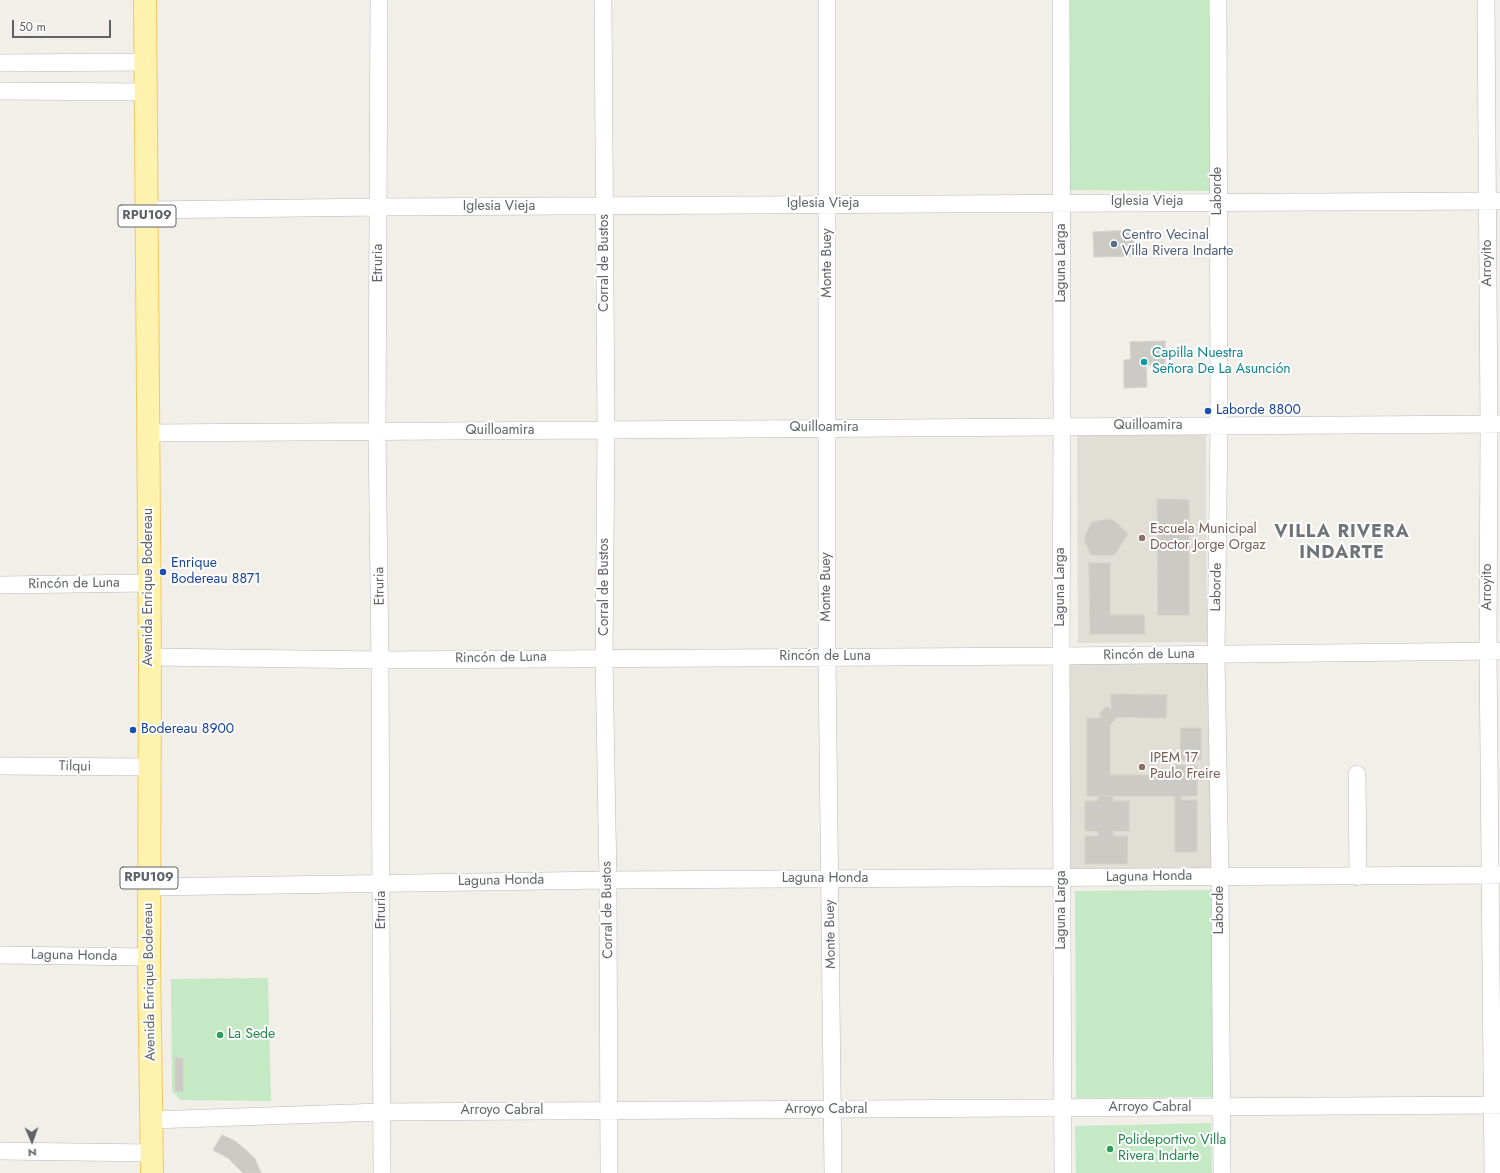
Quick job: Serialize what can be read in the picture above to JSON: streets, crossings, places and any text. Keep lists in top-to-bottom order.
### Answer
{
  "streets": {
    "main road": ["RPU109", "Avenida Enrique Bodereau"],
    "street": [
      "Laborde",
      "Iglesia Vieja",
      "Etruria",
      "Corral de Bustos",
      "Monte Buey",
      "Laguna Larga",
      "Arroyito",
      "Quilloamira",
      "Rincón de Luna",
      "Tilqui",
      "Laguna Honda",
      "Arroyo Cabral"
    ]
  },
  "crossings": [
    ["Laborde", "Iglesia Vieja"],
    ["Laborde", "Quilloamira"],
    ["Laborde", "Rincón de Luna"],
    ["Laborde", "Laguna Honda"],
    ["Laborde", "Arroyo Cabral"],
    ["Iglesia Vieja", "Etruria"],
    ["Iglesia Vieja", "Corral de Bustos"],
    ["Iglesia Vieja", "Monte Buey"],
    ["Iglesia Vieja", "Laguna Larga"],
    ["Iglesia Vieja", "Arroyito"],
    ["Iglesia Vieja", "Avenida Enrique Bodereau"],
    ["Etruria", "Quilloamira"],
    ["Etruria", "Rincón de Luna"],
    ["Etruria", "Laguna Honda"],
    ["Etruria", "Arroyo Cabral"],
    ["Corral de Bustos", "Quilloamira"],
    ["Corral de Bustos", "Rincón de Luna"],
    ["Corral de Bustos", "Laguna Honda"],
    ["Corral de Bustos", "Arroyo Cabral"],
    ["Monte Buey", "Quilloamira"],
    ["Monte Buey", "Rincón de Luna"],
    ["Monte Buey", "Laguna Honda"],
    ["Monte Buey", "Arroyo Cabral"],
    ["Laguna Larga", "Quilloamira"],
    ["Laguna Larga", "Rincón de Luna"],
    ["Laguna Larga", "Laguna Honda"],
    ["Laguna Larga", "Arroyo Cabral"],
    ["Arroyito", "Quilloamira"],
    ["Arroyito", "Rincón de Luna"],
    ["Arroyito", "Laguna Honda"],
    ["Arroyito", "Arroyo Cabral"],
    ["Quilloamira", "Avenida Enrique Bodereau"],
    ["Rincón de Luna", "Avenida Enrique Bodereau"],
    ["Avenida Enrique Bodereau", "Tilqui"],
    ["Avenida Enrique Bodereau", "Laguna Honda"],
    ["Avenida Enrique Bodereau", "Arroyo Cabral"]
  ],
  "districts": ["VILLA RIVERA INDARTE"],
  "places": [
    "Centro Vecinal Villa Rivera Indarte",
    "Capilla Nuestra Señora De La Asunción",
    "Laborde 8800",
    "Escuela Municipal Doctor Jorge Orgaz",
    "Enrique Bodereau 8871",
    "Bodereau 8900",
    "IPEM 17 Paulo Freire",
    "La Sede",
    "Polideportivo Villa Rivera Indarte"
  ],
  "scale_bar": "50 m",
  "north": "bottom"
}
